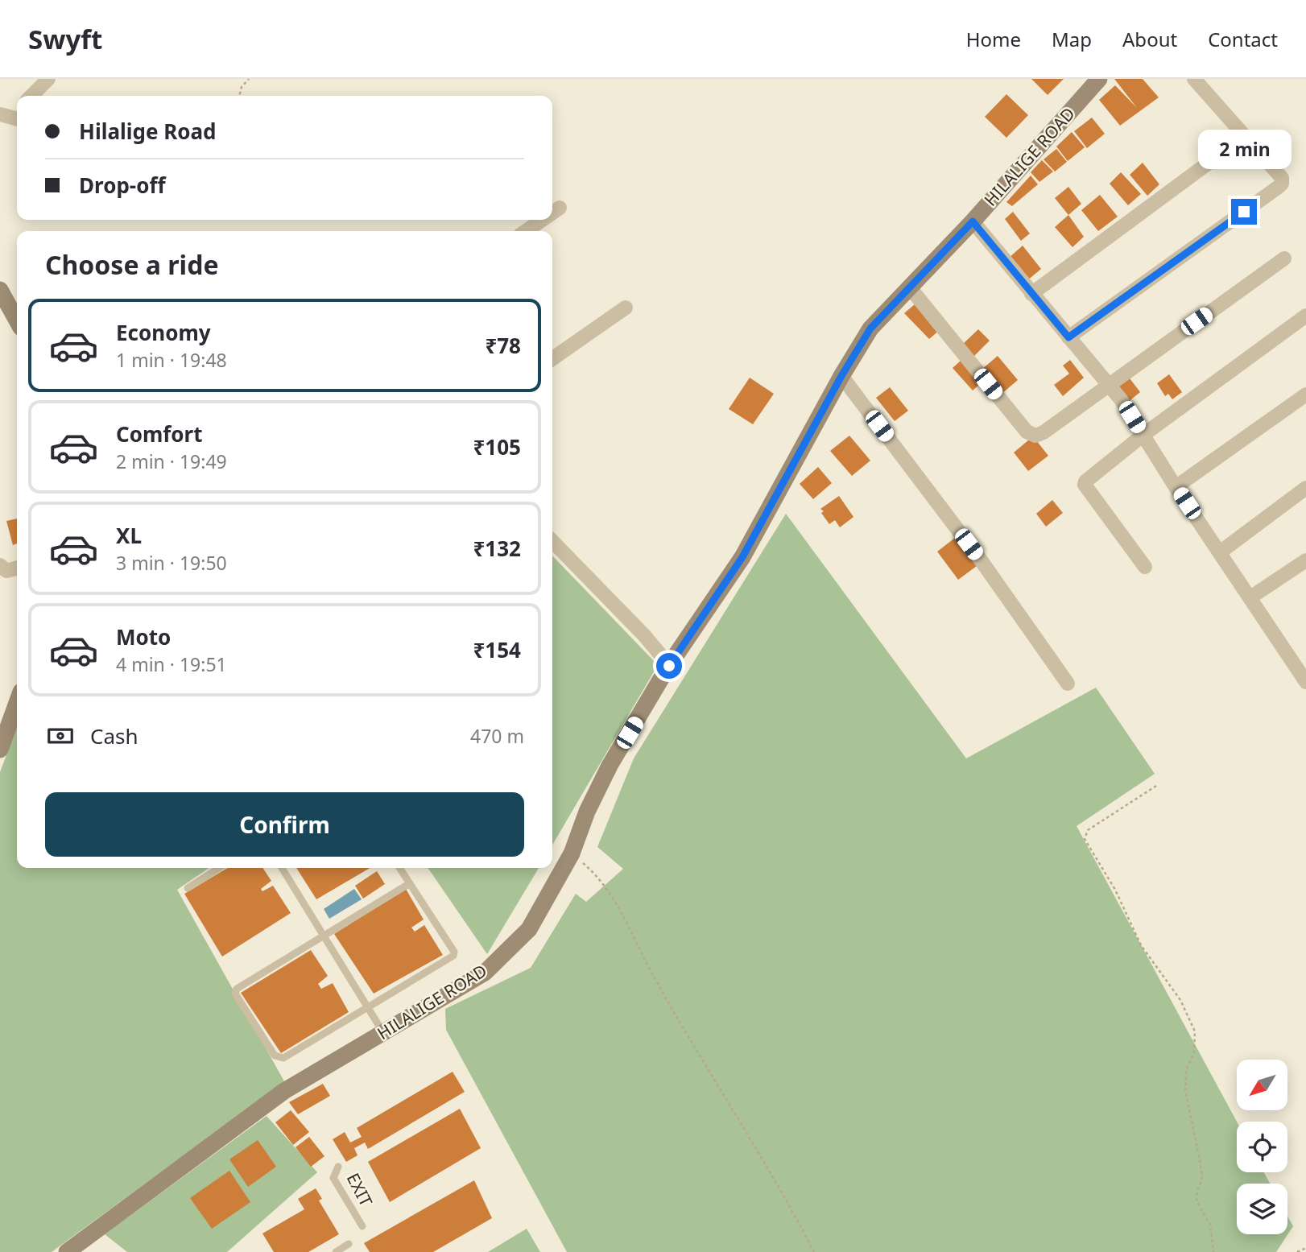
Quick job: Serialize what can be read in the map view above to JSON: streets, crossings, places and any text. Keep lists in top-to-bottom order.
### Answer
{
  "streets": {
    "street": ["HILALIGE ROAD"],
    "lane": ["EXIT"]
  },
  "north": "bottom left",
  "page": {
    "header": "Swyft",
    "nav": [
      "Home",
      "Map",
      "About",
      "Contact"
    ],
    "banner": ["Hilalige Road", "Drop-off"],
    "bubble": "2 min",
    "heading": "Choose a ride",
    "list": [
      {
        "name": "Economy",
        "note": "1 min · 19:48",
        "value": "₹78"
      },
      {
        "name": "Comfort",
        "note": "2 min · 19:49",
        "value": "₹105"
      },
      {
        "name": "XL",
        "note": "3 min · 19:50",
        "value": "₹132"
      },
      {
        "name": "Moto",
        "note": "4 min · 19:51",
        "value": "₹154"
      }
    ],
    "pay": ["Cash", "470 m"],
    "buttons": "Confirm"
  }
}
